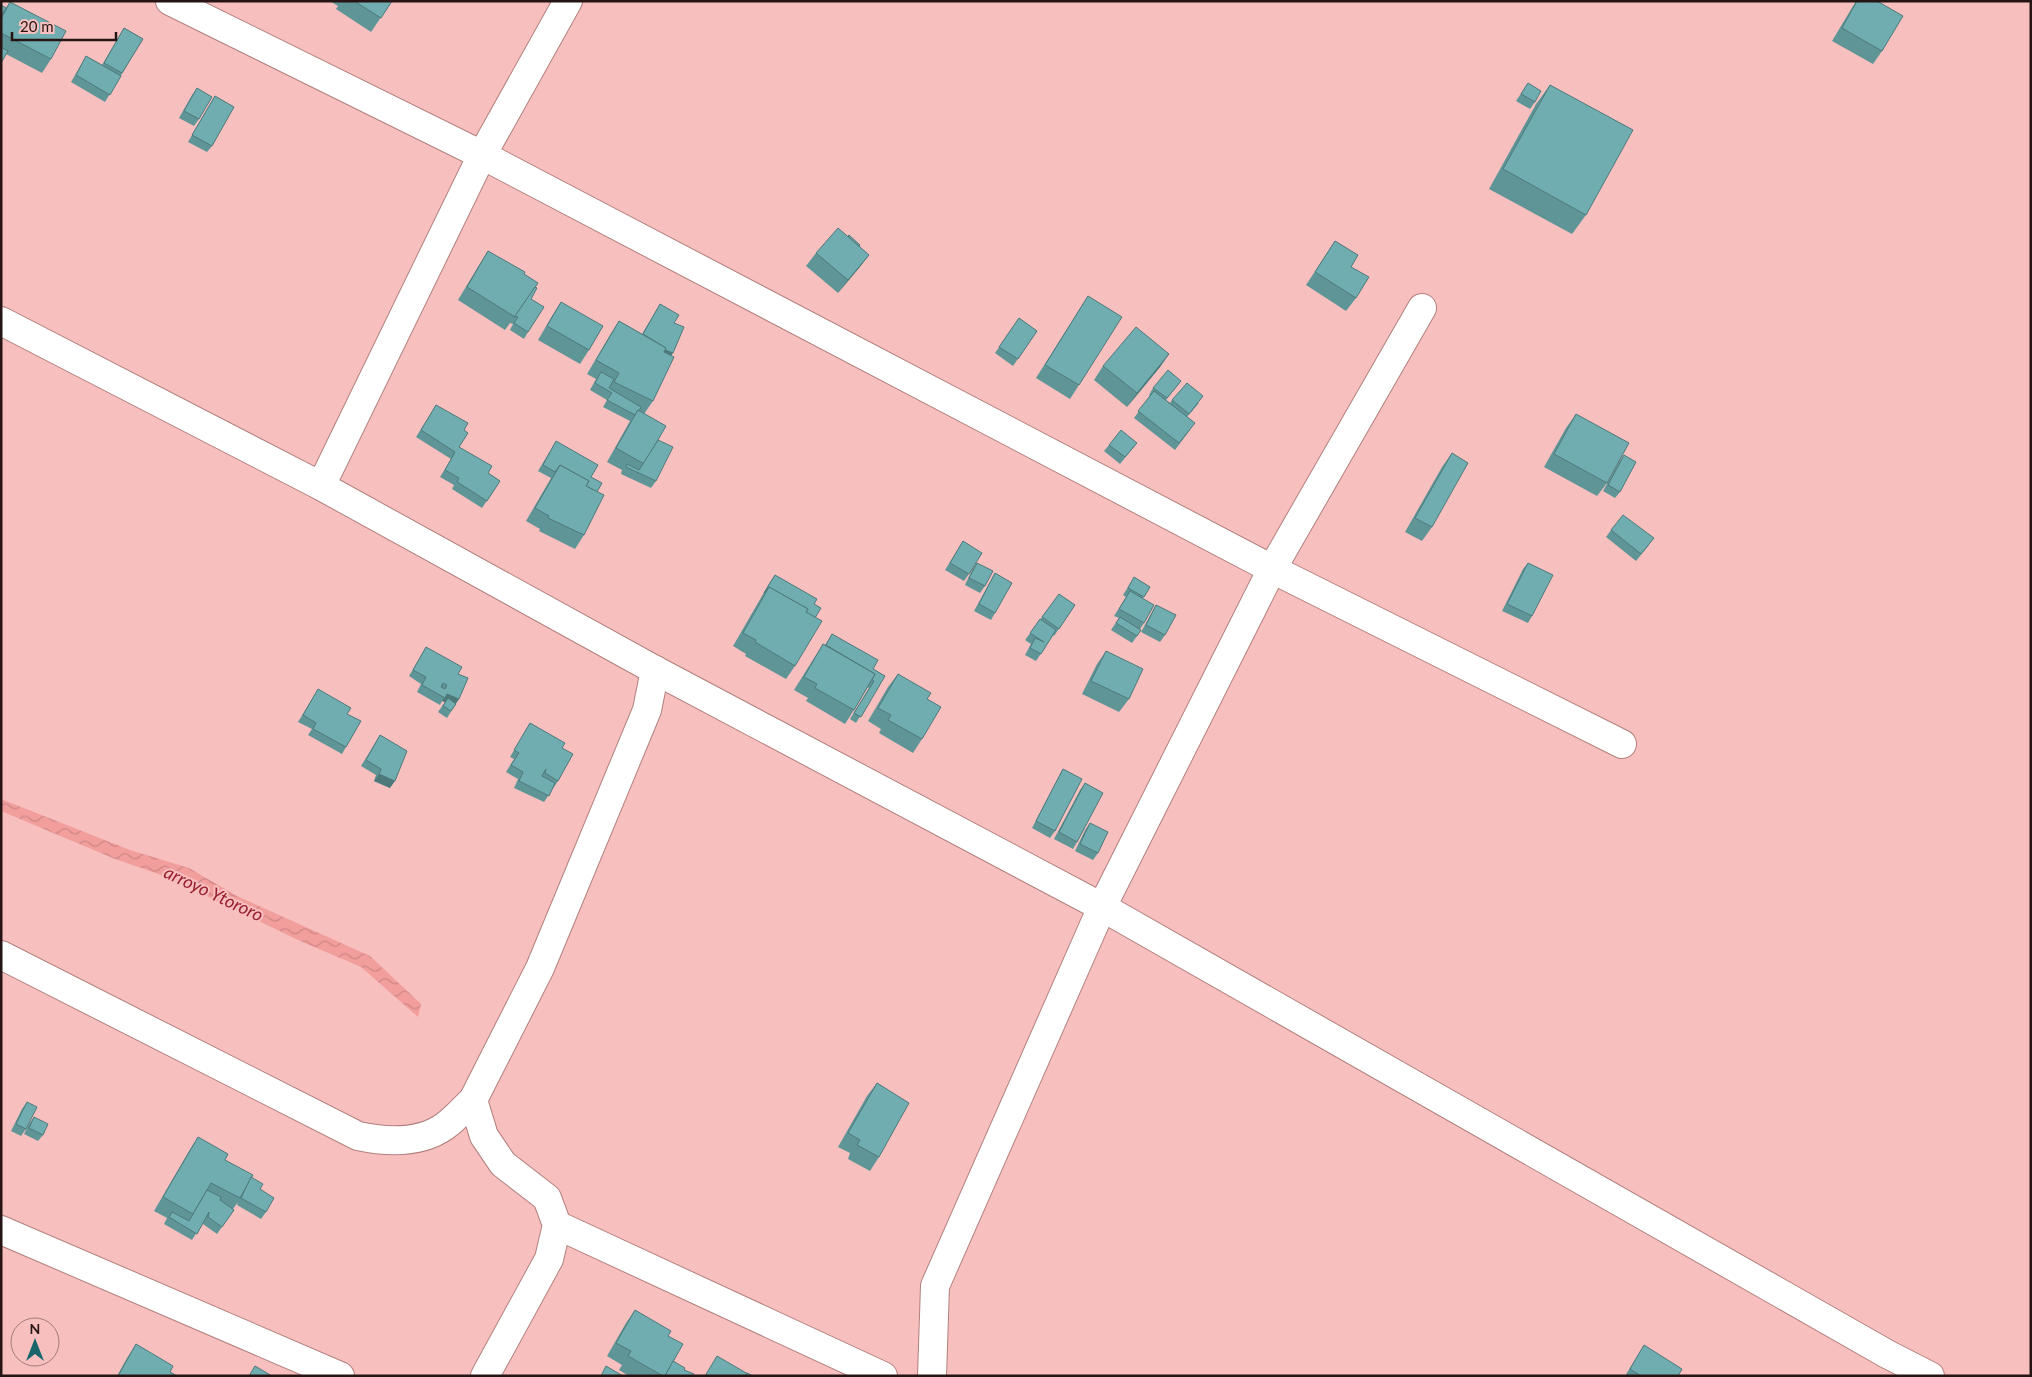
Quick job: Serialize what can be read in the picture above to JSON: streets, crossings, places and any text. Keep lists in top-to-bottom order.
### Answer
{
  "water": ["arroyo Ytororo"],
  "scale_bar": "20 m",
  "north": "top"
}
